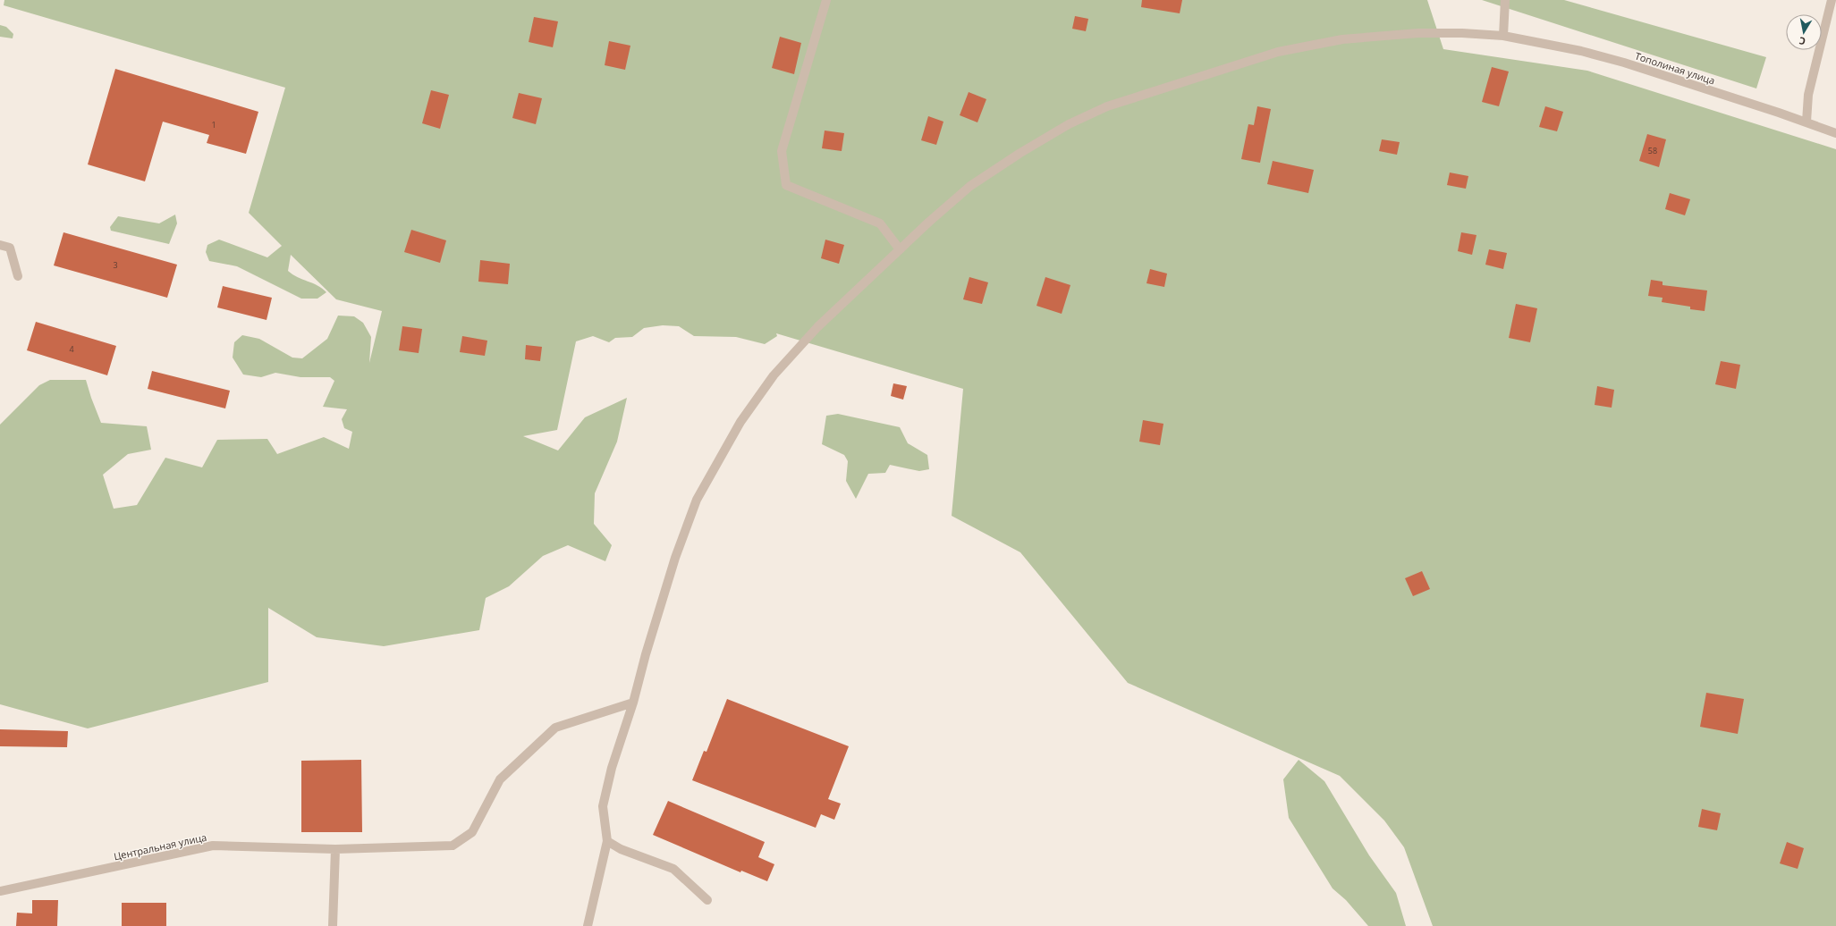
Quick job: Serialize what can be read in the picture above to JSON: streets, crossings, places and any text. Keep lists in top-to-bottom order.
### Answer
{
  "streets": {
    "street": ["Тополиная улица", "Центральная улица"]
  },
  "crossings": [
    ["Тополиная улица", "Центральная улица"]
  ],
  "house_numbers": [
    "1",
    "58",
    "3",
    "4"
  ],
  "north": "bottom"
}
